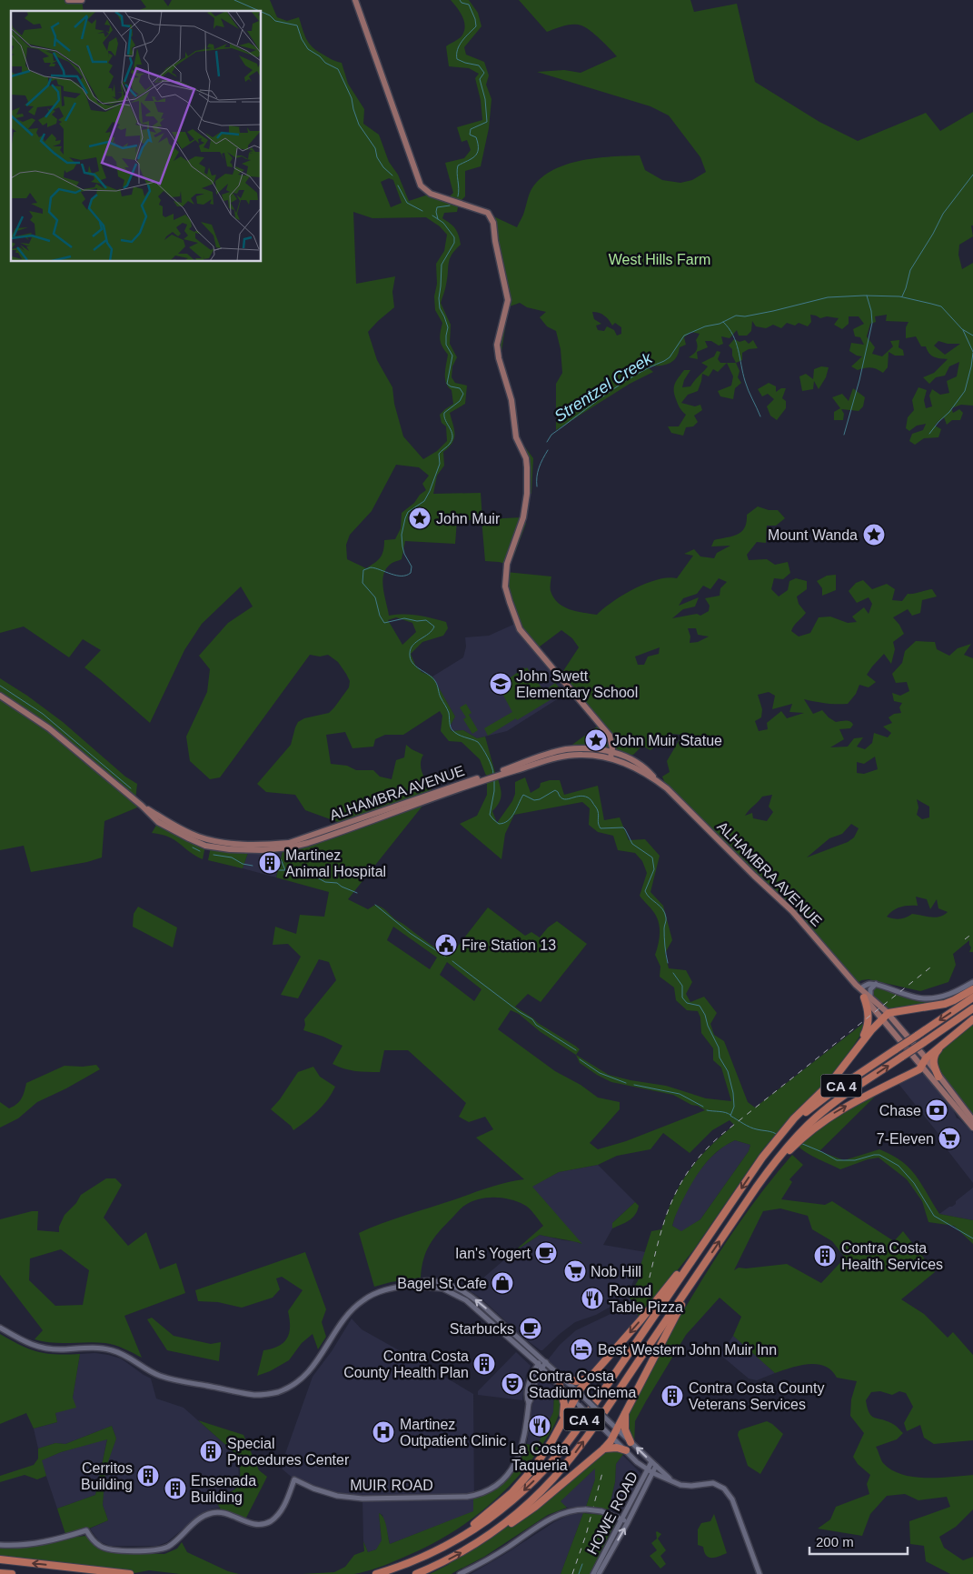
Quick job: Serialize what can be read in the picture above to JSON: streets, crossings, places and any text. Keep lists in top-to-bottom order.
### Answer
{
  "streets": {
    "highway": ["CA 4"],
    "main road": ["ALHAMBRA AVENUE"],
    "street": ["MUIR ROAD", "HOWE ROAD"]
  },
  "water": ["Strentzel Creek"],
  "parks": ["West Hills Farm"],
  "places": {
    "place": ["John Muir", "Mount Wanda", "John Muir Statue"],
    "school or university": ["John Swett Elementary School"],
    "building": [
      "Martinez Animal Hospital",
      "Contra Costa Health Services",
      "Contra Costa County Health Plan",
      "Contra Costa County Veterans Services",
      "Special Procedures Center",
      "Cerritos Building",
      "Ensenada Building"
    ],
    "public building": ["Fire Station 13"],
    "bank": ["Chase"],
    "supermarket": ["7-Eleven", "Nob Hill"],
    "cafe": ["Ian's Yogert", "Starbucks"],
    "shop": ["Bagel St Cafe"],
    "restaurant": ["Round Table Pizza", "La Costa Taqueria"],
    "hotel": ["Best Western John Muir Inn"],
    "theatre": ["Contra Costa Stadium Cinema"],
    "hospital": ["Martinez Outpatient Clinic"]
  },
  "scale_bar": "200 m"
}
